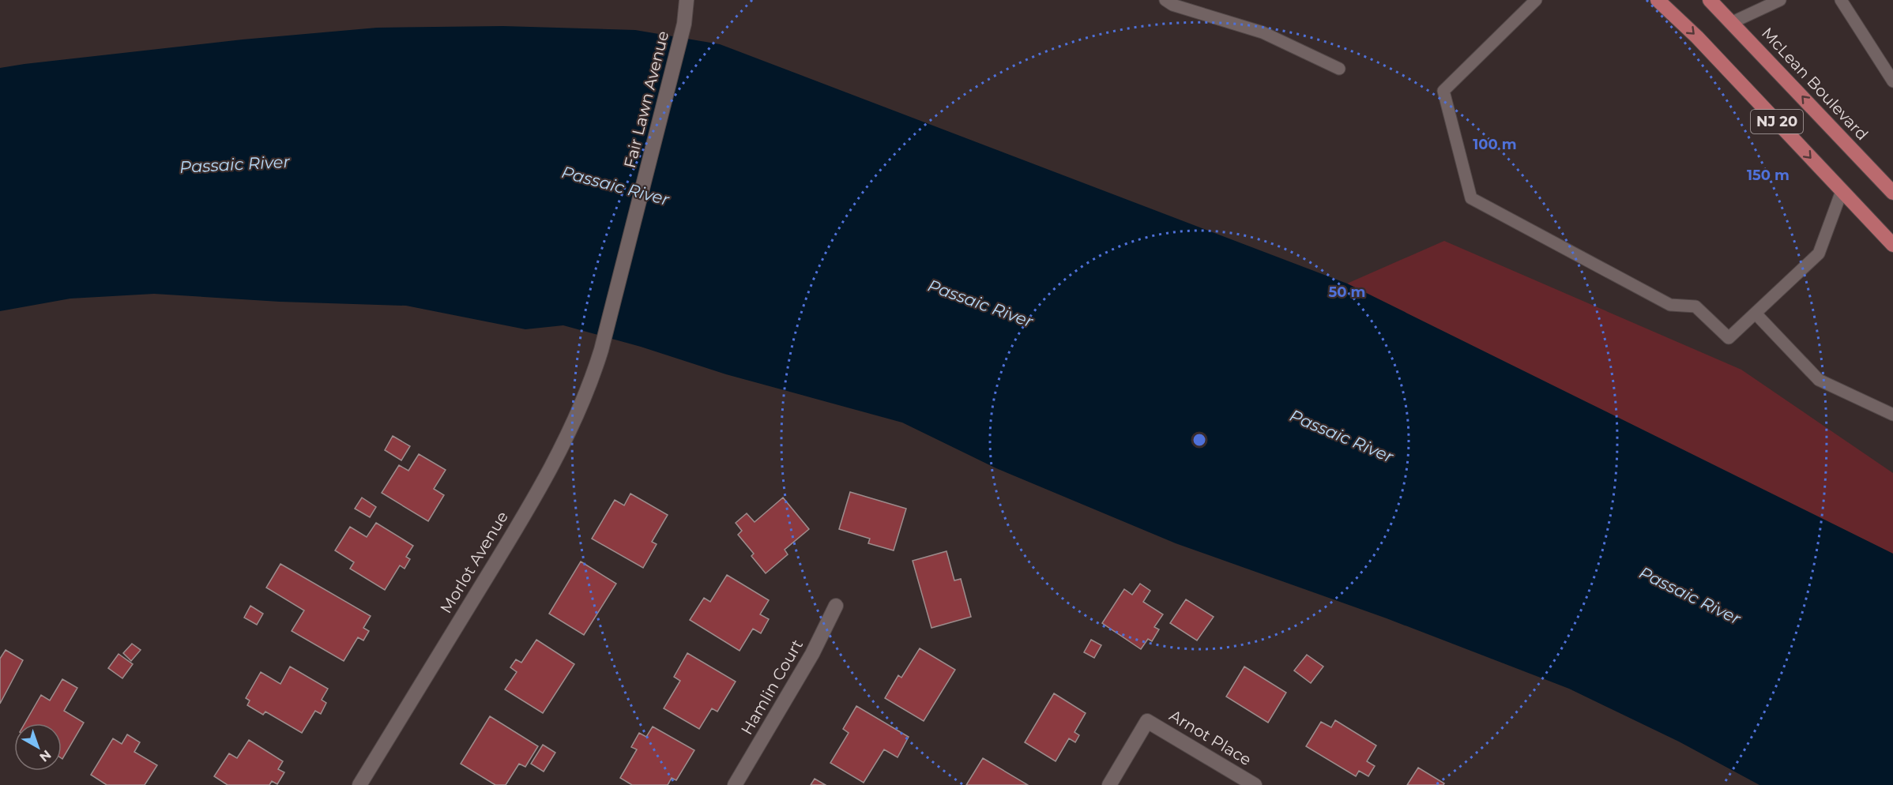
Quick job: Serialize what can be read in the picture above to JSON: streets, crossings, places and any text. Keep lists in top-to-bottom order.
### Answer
{
  "streets": {
    "main road": [
      "McLean Boulevard",
      "Fair Lawn Avenue",
      "NJ 20",
      "Morlot Avenue",
      "Hamlin Court",
      "Arnot Place"
    ]
  },
  "crossings": [
    ["Fair Lawn Avenue", "Morlot Avenue"]
  ],
  "water": ["Passaic River"],
  "north": "bottom right",
  "rings": ["100 m", "150 m", "50 m"]
}
